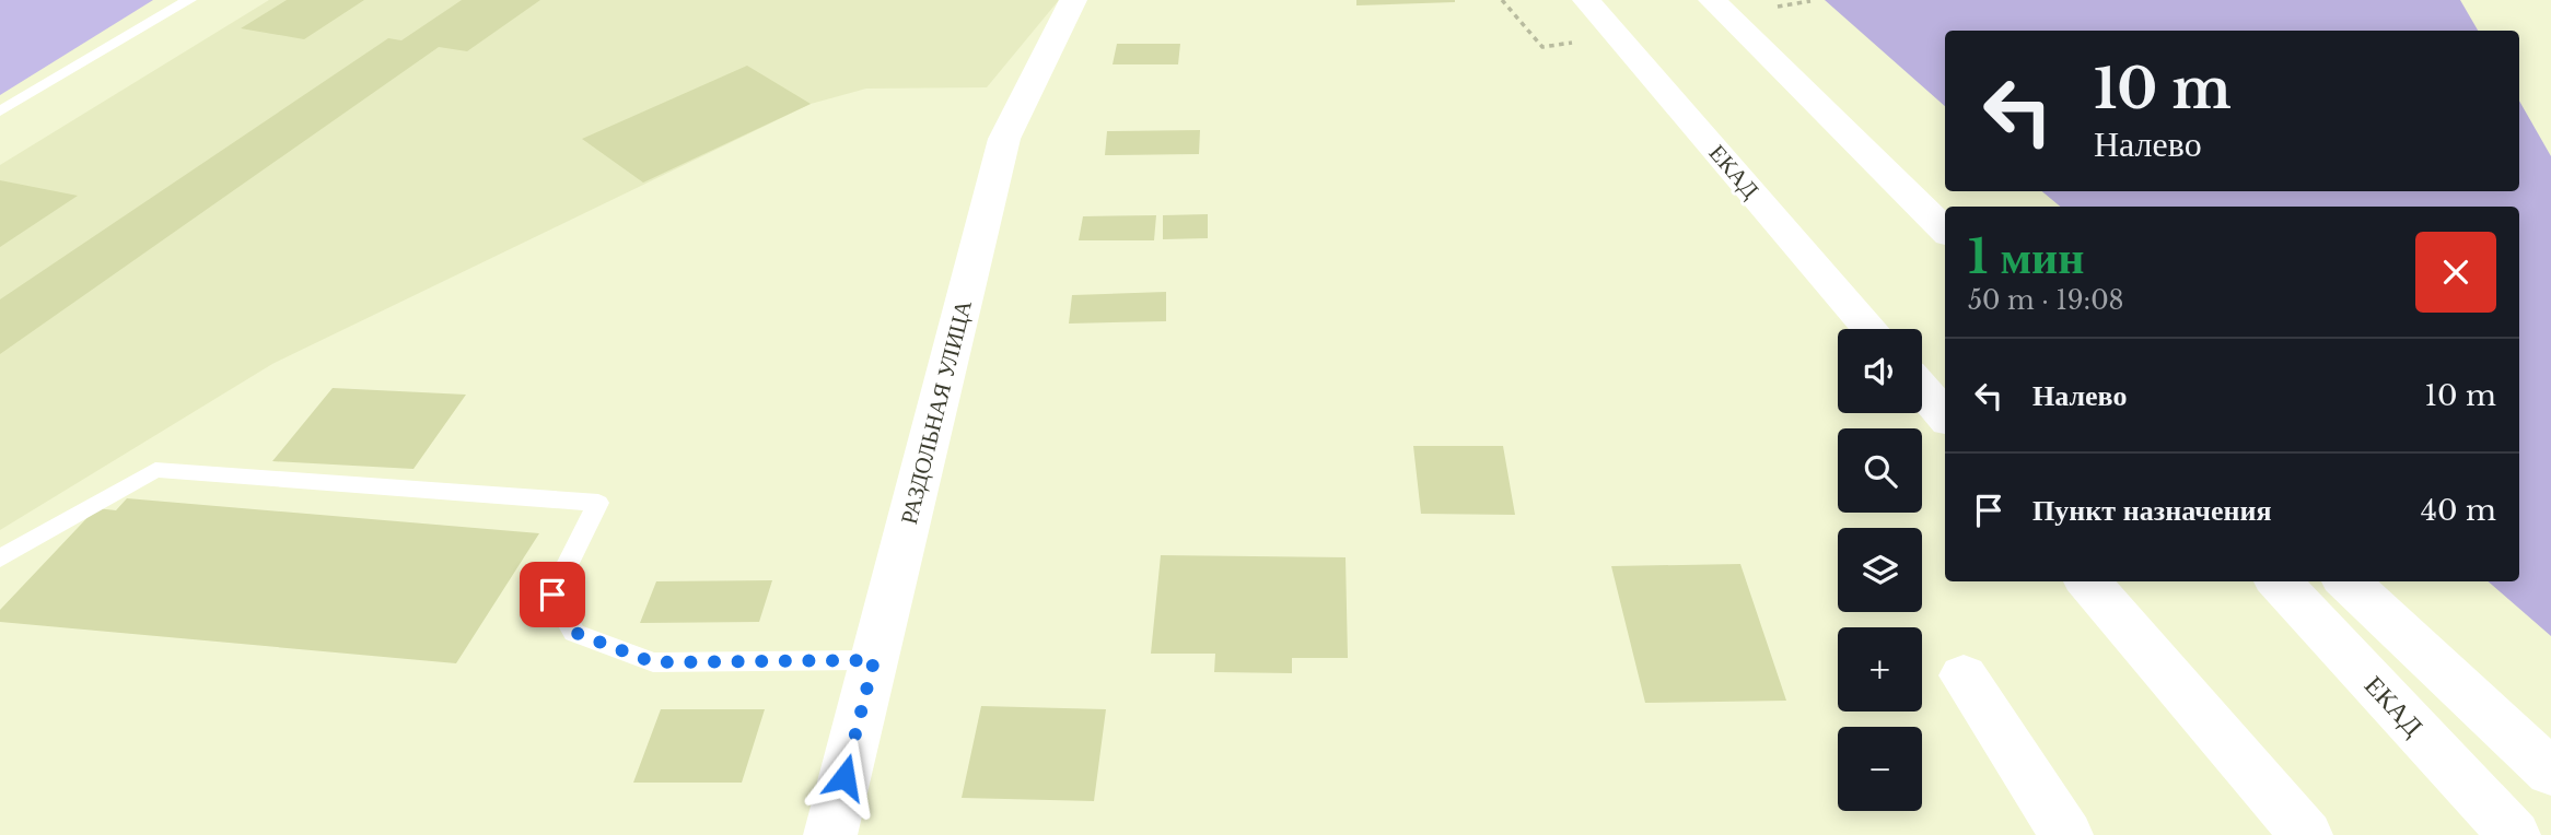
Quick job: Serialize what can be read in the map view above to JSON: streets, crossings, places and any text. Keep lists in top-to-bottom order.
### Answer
{
  "streets": {
    "main road": ["ЕКАД", "РАЗДОЛЬНАЯ УЛИЦА"]
  },
  "page": {
    "turn": ["10 m", "Налево"],
    "heading": ["1 мин", "50 m · 19:08"],
    "map_buttons": ["+", "−"],
    "list": [
      {
        "name": "Налево",
        "value": "10 m"
      },
      {
        "name": "Пункт назначения",
        "value": "40 m"
      }
    ]
  }
}
